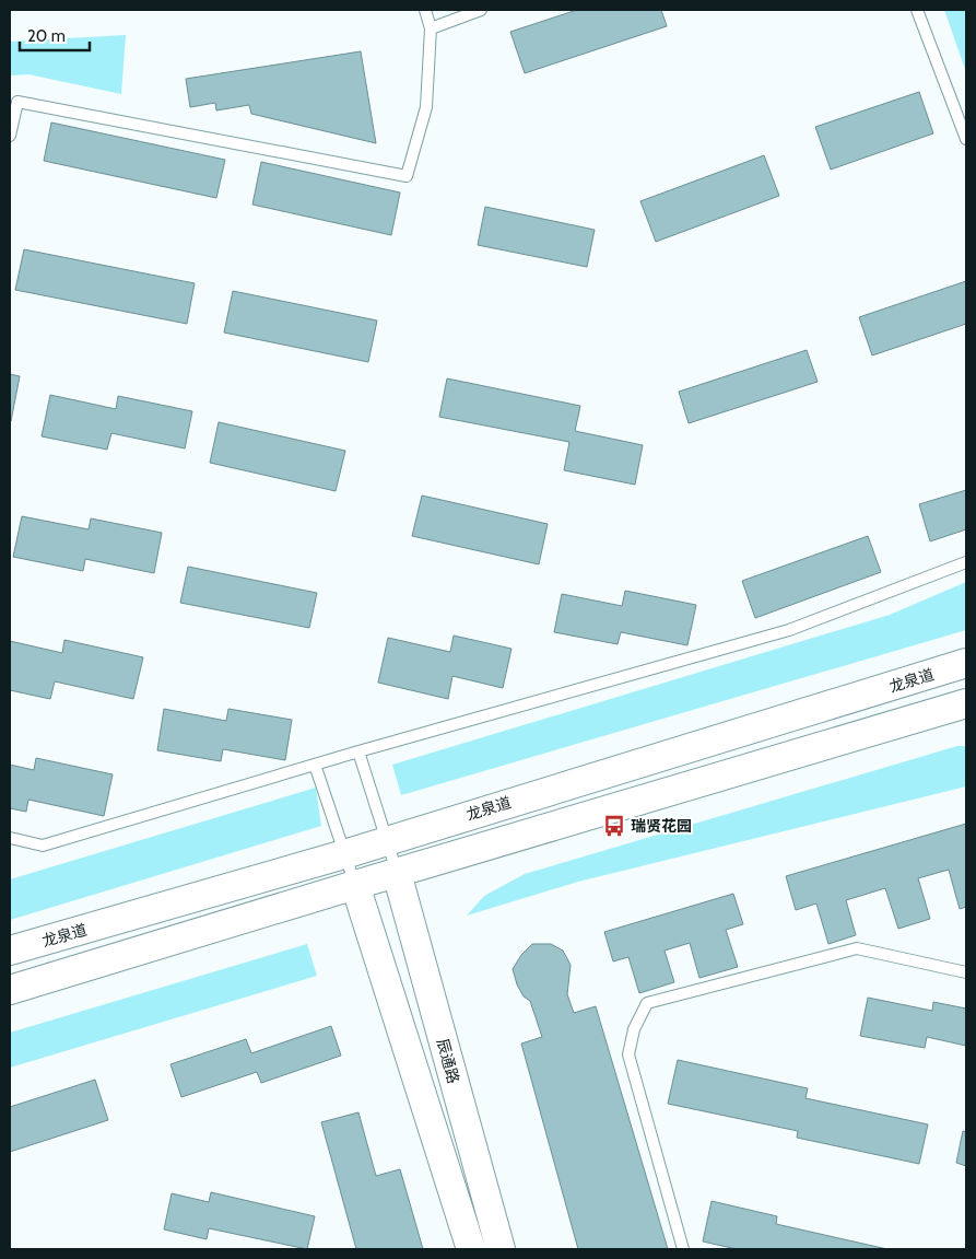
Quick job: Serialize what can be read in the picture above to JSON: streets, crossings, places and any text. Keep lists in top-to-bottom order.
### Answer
{
  "streets": {
    "street": ["龙泉道", "辰通路"]
  },
  "places": {
    "bus stop": ["瑞贤花园"]
  },
  "scale_bar": "20 m"
}
